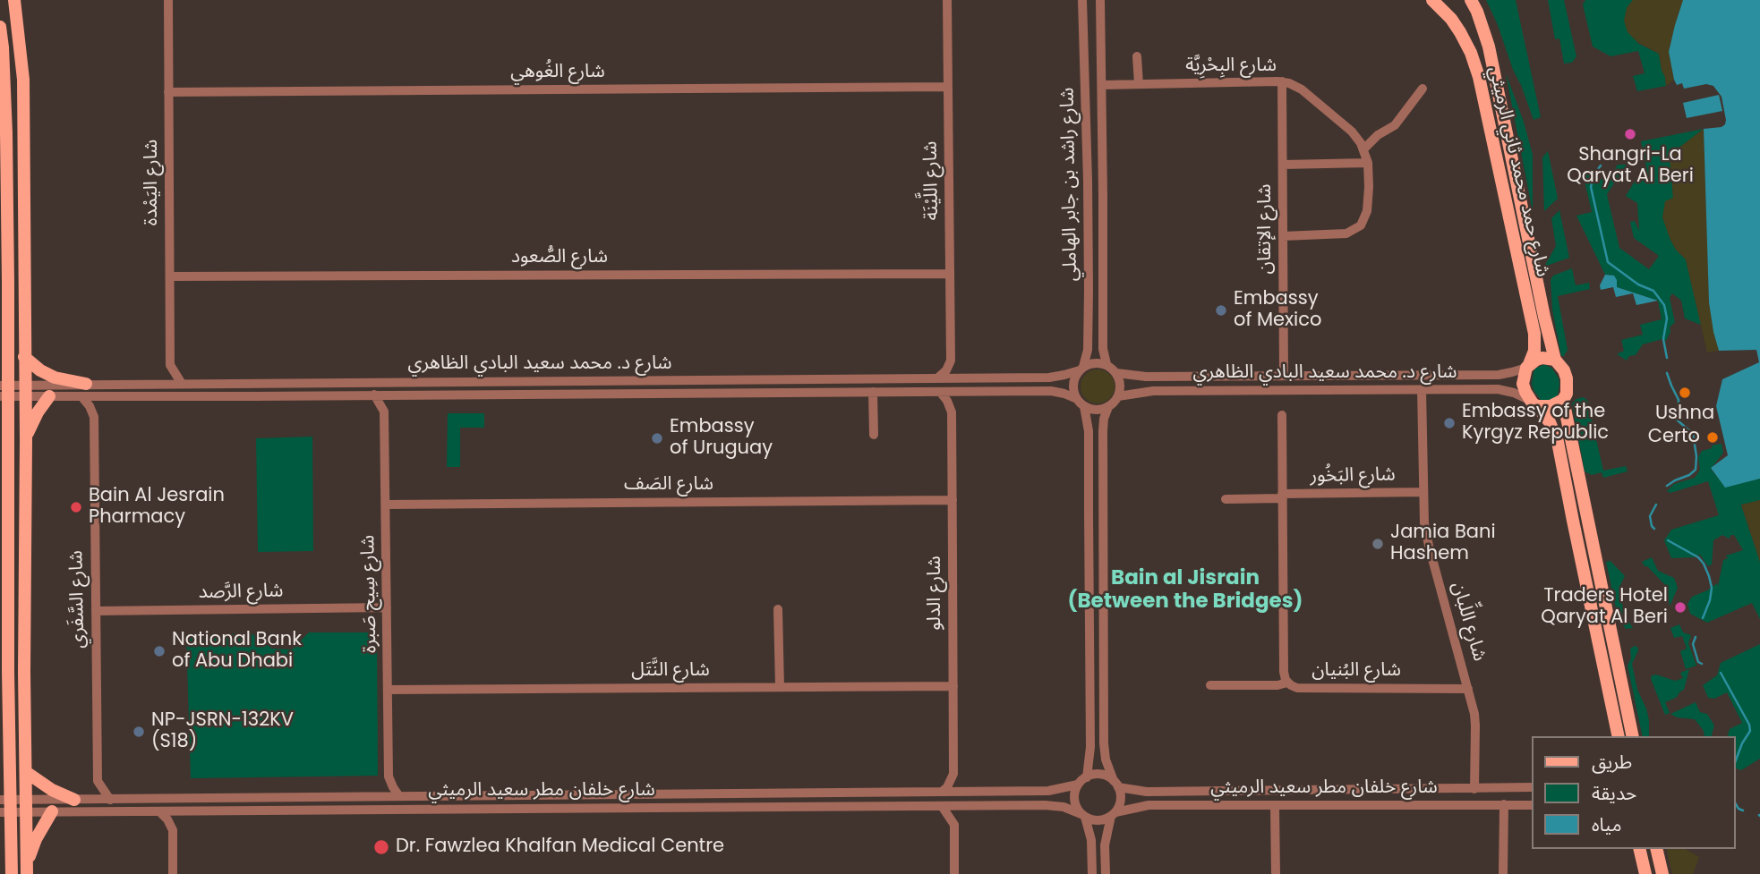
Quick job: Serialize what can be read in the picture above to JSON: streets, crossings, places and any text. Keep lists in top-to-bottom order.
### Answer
{
  "streets": {
    "main road": ["شارع حمد محمد ثاني الرميثي"],
    "street": [
      "شارع البِحْرِيَّة",
      "شارع الغُوهي",
      "شارع اللَّيْنَة",
      "شارع اليَمْدة",
      "شارع راشد بن جابر الهاملي",
      "شارع الإتقان",
      "شارع الصُّعود",
      "شارع د. محمد سعيد البادي الظاهري",
      "شارع البَخُور",
      "شارع الصَف",
      "شارع الرَّصد",
      "شارع الدلو",
      "شارع سِيح صَبرة",
      "شارع السَّفَري",
      "شارع اللِّبان",
      "شارع النَّتَل",
      "شارع البُنيان",
      "شارع خلفان مطر سعيد الرميثي"
    ]
  },
  "crossings": [
    ["شارع البِحْرِيَّة", "شارع راشد بن جابر الهاملي"],
    ["شارع البِحْرِيَّة", "شارع الإتقان"],
    ["شارع الغُوهي", "شارع اللَّيْنَة"],
    ["شارع الغُوهي", "شارع اليَمْدة"],
    ["شارع حمد محمد ثاني الرميثي", "شارع د. محمد سعيد البادي الظاهري"],
    ["شارع اللَّيْنَة", "شارع الصُّعود"],
    ["شارع اليَمْدة", "شارع الصُّعود"],
    ["شارع اليَمْدة", "شارع د. محمد سعيد البادي الظاهري"],
    ["شارع راشد بن جابر الهاملي", "شارع د. محمد سعيد البادي الظاهري"],
    ["شارع الإتقان", "شارع د. محمد سعيد البادي الظاهري"],
    ["شارع د. محمد سعيد البادي الظاهري", "شارع الدلو"],
    ["شارع د. محمد سعيد البادي الظاهري", "شارع سِيح صَبرة"],
    ["شارع د. محمد سعيد البادي الظاهري", "شارع السَّفَري"],
    ["شارع د. محمد سعيد البادي الظاهري", "شارع اللِّبان"],
    ["شارع البَخُور", "شارع اللِّبان"],
    ["شارع البَخُور", "شارع البُنيان"],
    ["شارع الصَف", "شارع الدلو"],
    ["شارع الصَف", "شارع سِيح صَبرة"],
    ["شارع الرَّصد", "شارع سِيح صَبرة"],
    ["شارع الرَّصد", "شارع السَّفَري"],
    ["شارع الدلو", "شارع النَّتَل"],
    ["شارع سِيح صَبرة", "شارع النَّتَل"],
    ["شارع سِيح صَبرة", "شارع خلفان مطر سعيد الرميثي"],
    ["شارع اللِّبان", "شارع البُنيان"],
    ["شارع اللِّبان", "شارع خلفان مطر سعيد الرميثي"]
  ],
  "districts": ["Bain al Jisrain (Between the Bridges)"],
  "places": [
    "Shangri-La Qaryat Al Beri",
    "Embassy of Mexico",
    "Ushna",
    "Embassy of the Kyrgyz Republic",
    "Certo",
    "Embassy of Uruguay",
    "Bain Al Jesrain Pharmacy",
    "Jamia Bani Hashem",
    "Traders Hotel Qaryat Al Beri",
    "National Bank of Abu Dhabi",
    "NP-JSRN-132KV (S18)",
    "Dr. Fawzlea Khalfan Medical Centre"
  ],
  "legend": ["طريق", "حديقة", "مياه"]
}
